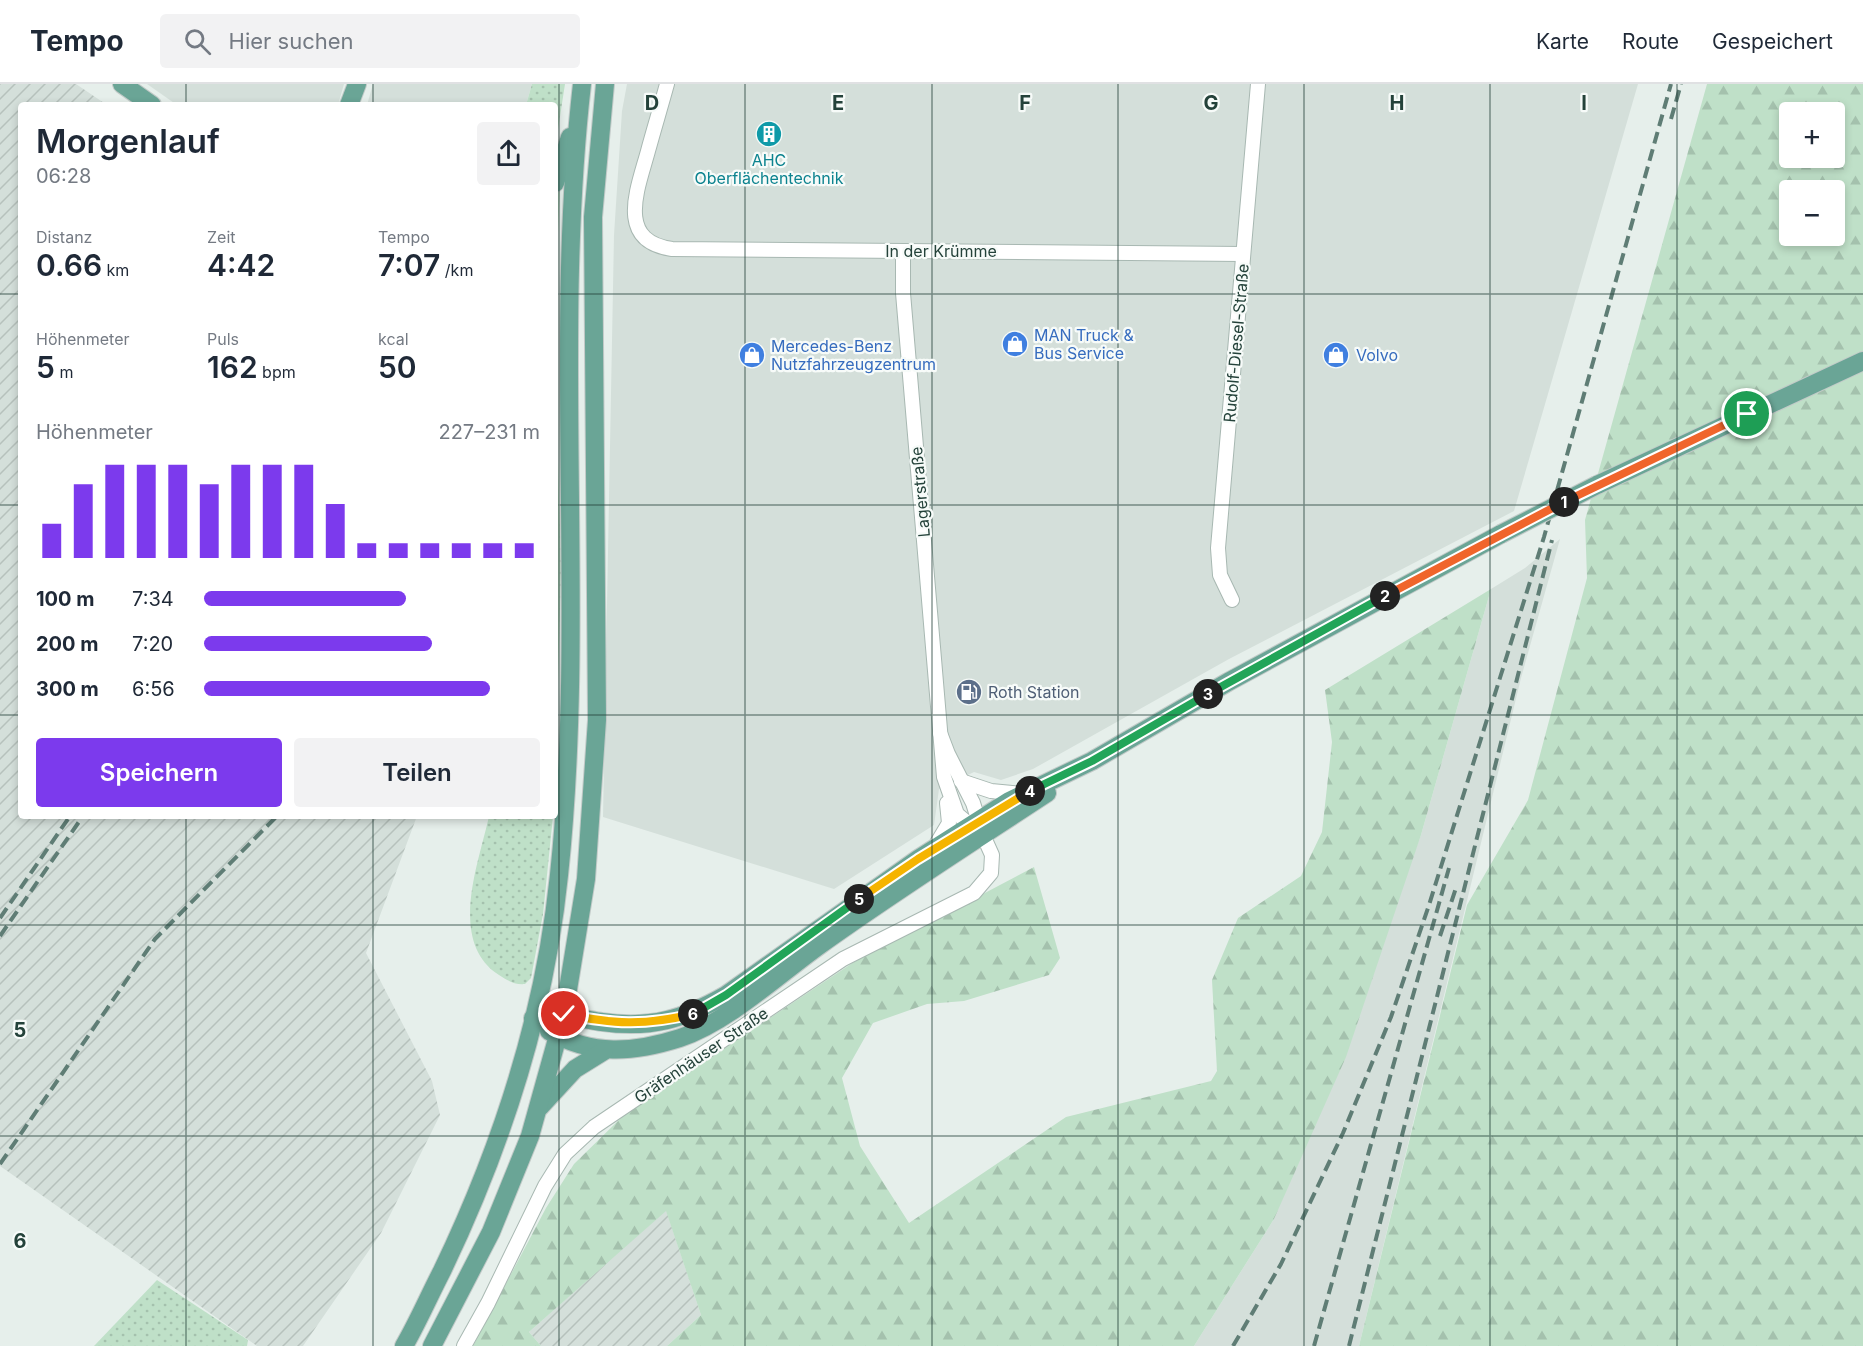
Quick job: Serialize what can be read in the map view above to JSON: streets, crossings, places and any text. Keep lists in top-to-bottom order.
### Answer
{
  "streets": {
    "street": [
      "In der Krümme",
      "Rudolf-Diesel-Straße",
      "Lagerstraße",
      "Gräfenhäuser Straße"
    ]
  },
  "crossings": [
    ["In der Krümme", "Rudolf-Diesel-Straße"],
    ["In der Krümme", "Lagerstraße"],
    ["Lagerstraße", "Gräfenhäuser Straße"]
  ],
  "places": {
    "building": ["AHC Oberflächentechnik"],
    "shop": ["MAN Truck & Bus Service", "Mercedes-Benz Nutzfahrzeugzentrum", "Volvo"],
    "fuel station": ["Roth Station"]
  },
  "page": {
    "header": "Tempo",
    "search": "Hier suchen",
    "nav": ["Karte", "Route", "Gespeichert"],
    "map_buttons": ["+", "−"],
    "heading": ["Morgenlauf", "06:28"],
    "stats": [
      ["Distanz", "0.66 km"],
      ["Zeit", "4:42"],
      ["Tempo", "7:07 /km"],
      ["Höhenmeter", "5 m"],
      ["Puls", "162 bpm"],
      ["kcal", "50"]
    ],
    "chart": ["Höhenmeter", "227–231 m"],
    "pins": [
      "1",
      "2",
      "3",
      "4",
      "5",
      "6"
    ],
    "list": [
      {
        "name": "100 m",
        "note": "7:34"
      },
      {
        "name": "200 m",
        "note": "7:20"
      },
      {
        "name": "300 m",
        "note": "6:56"
      }
    ],
    "buttons": ["Speichern", "Teilen"]
  },
  "grid": {
    "columns": [
      "D",
      "E",
      "F",
      "G",
      "H",
      "I"
    ],
    "rows": ["5", "6"]
  }
}
